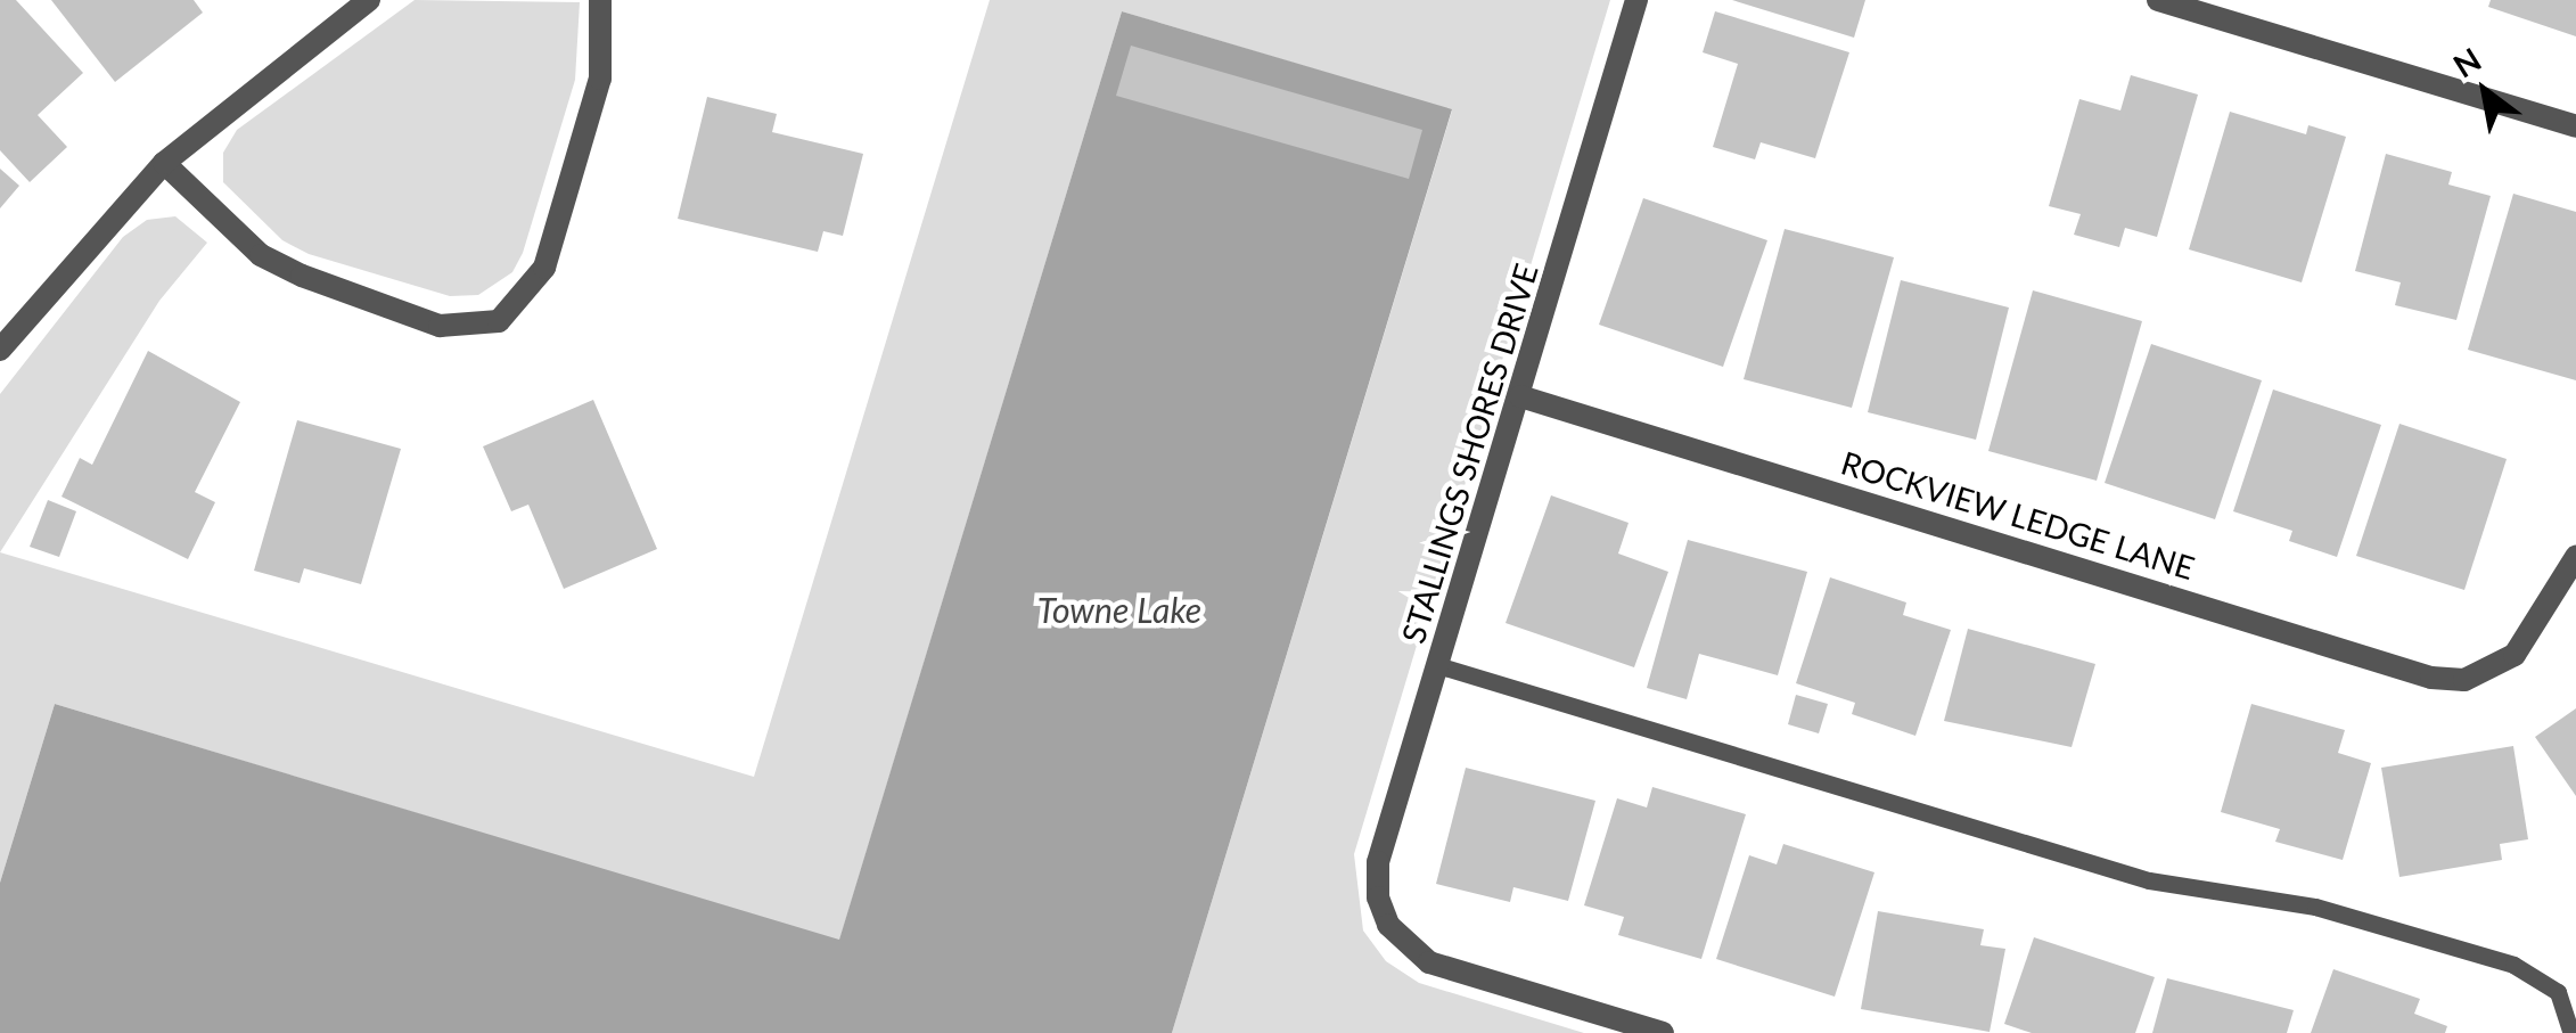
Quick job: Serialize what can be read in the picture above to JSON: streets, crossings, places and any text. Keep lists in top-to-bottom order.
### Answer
{
  "streets": {
    "street": ["STALLINGS SHORES DRIVE", "ROCKVIEW LEDGE LANE"]
  },
  "crossings": [
    ["STALLINGS SHORES DRIVE", "ROCKVIEW LEDGE LANE"]
  ],
  "water": ["Towne Lake"],
  "north": "top left"
}
